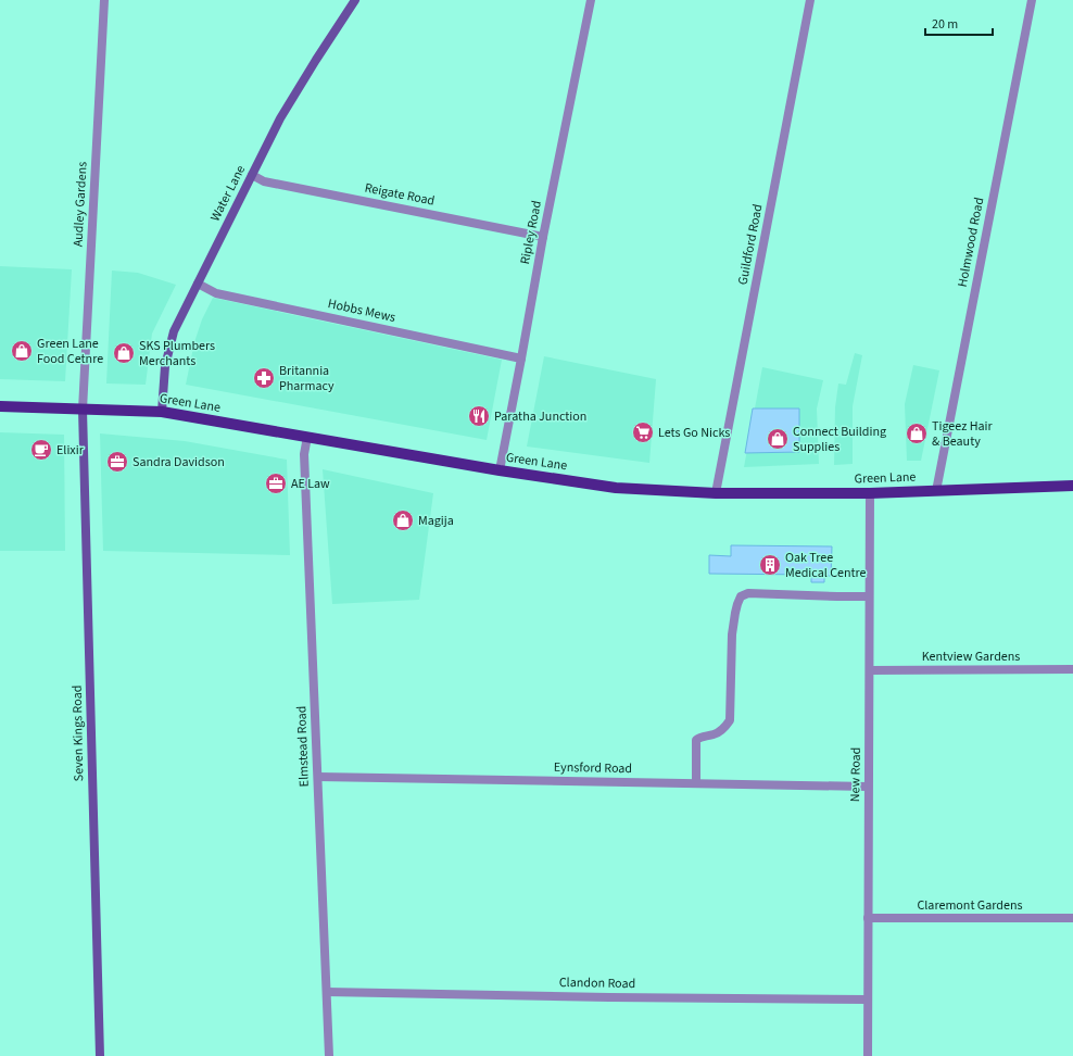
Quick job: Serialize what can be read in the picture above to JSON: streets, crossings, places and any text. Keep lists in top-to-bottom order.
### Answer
{
  "streets": {
    "main road": ["Green Lane"],
    "street": [
      "Water Lane",
      "Reigate Road",
      "Audley Gardens",
      "Ripley Road",
      "Holmwood Road",
      "Guildford Road",
      "Hobbs Mews",
      "Kentview Gardens",
      "Seven Kings Road",
      "Elmstead Road",
      "Eynsford Road",
      "New Road",
      "Claremont Gardens",
      "Clandon Road"
    ]
  },
  "crossings": [
    ["Water Lane", "Reigate Road"],
    ["Water Lane", "Hobbs Mews"],
    ["Water Lane", "Green Lane"],
    ["Reigate Road", "Ripley Road"],
    ["Audley Gardens", "Green Lane"],
    ["Audley Gardens", "Seven Kings Road"],
    ["Ripley Road", "Hobbs Mews"],
    ["Ripley Road", "Green Lane"],
    ["Holmwood Road", "Green Lane"],
    ["Guildford Road", "Green Lane"],
    ["Green Lane", "Seven Kings Road"],
    ["Green Lane", "Elmstead Road"],
    ["Green Lane", "New Road"],
    ["Kentview Gardens", "New Road"],
    ["Elmstead Road", "Eynsford Road"],
    ["Elmstead Road", "Clandon Road"],
    ["Eynsford Road", "New Road"],
    ["New Road", "Claremont Gardens"],
    ["New Road", "Clandon Road"]
  ],
  "places": {
    "shop": [
      "Green Lane Food Cetnre",
      "SKS Plumbers Merchants",
      "Tigeez Hair & Beauty",
      "Connect Building Supplies",
      "Magija"
    ],
    "pharmacy": ["Britannia Pharmacy"],
    "restaurant": ["Paratha Junction"],
    "supermarket": ["Lets Go Nicks"],
    "cafe": ["Elixir"],
    "office": ["Sandra Davidson", "AE Law"],
    "building": ["Oak Tree Medical Centre"]
  },
  "scale_bar": "20 m"
}
